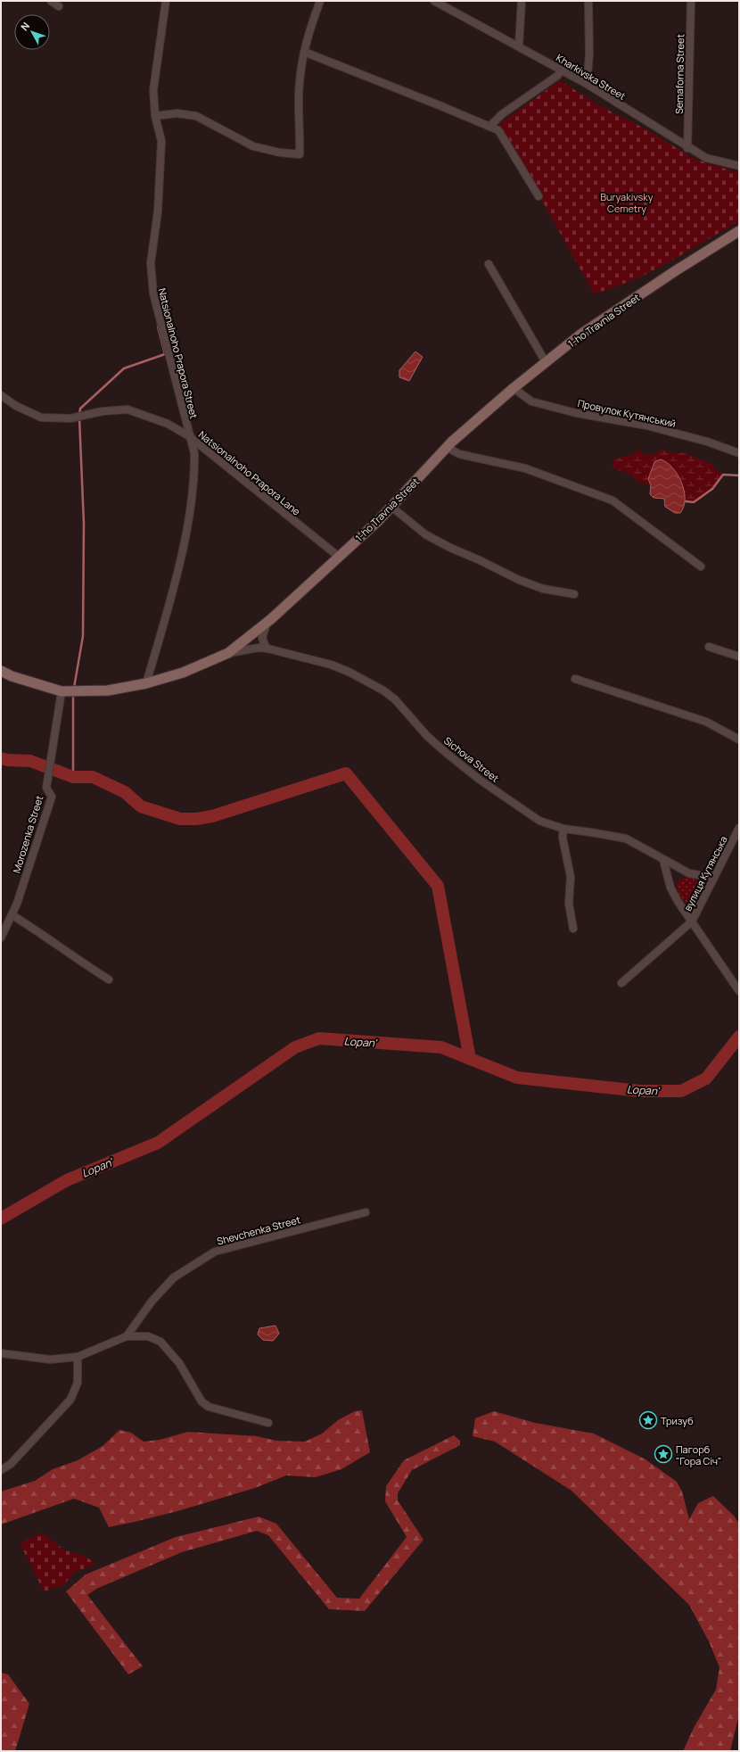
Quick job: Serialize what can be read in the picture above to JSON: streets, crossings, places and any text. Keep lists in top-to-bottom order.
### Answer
{
  "streets": {
    "street": [
      "Semaforna Street",
      "Kharkivska Street",
      "1-ho Travnia Street",
      "Natsionalnoho Prapora Street",
      "Провулок Кутянський",
      "Natsionalnoho Prapora Lane",
      "Sichova Street",
      "Morozenka Street",
      "вулиця Кутянська",
      "Shevchenka Street"
    ]
  },
  "crossings": [
    ["Semaforna Street", "Kharkivska Street"],
    ["1-ho Travnia Street", "Natsionalnoho Prapora Street"],
    ["1-ho Travnia Street", "Провулок Кутянський"],
    ["1-ho Travnia Street", "Natsionalnoho Prapora Lane"],
    ["1-ho Travnia Street", "Sichova Street"],
    ["1-ho Travnia Street", "Morozenka Street"],
    ["Natsionalnoho Prapora Street", "Natsionalnoho Prapora Lane"],
    ["Sichova Street", "вулиця Кутянська"]
  ],
  "water": ["Lopan'"],
  "parks": ["Buryakivsky Cemetry"],
  "places": {
    "place": ["Тризуб", "Пагорб \"Гора Січ\""]
  },
  "north": "top left"
}
